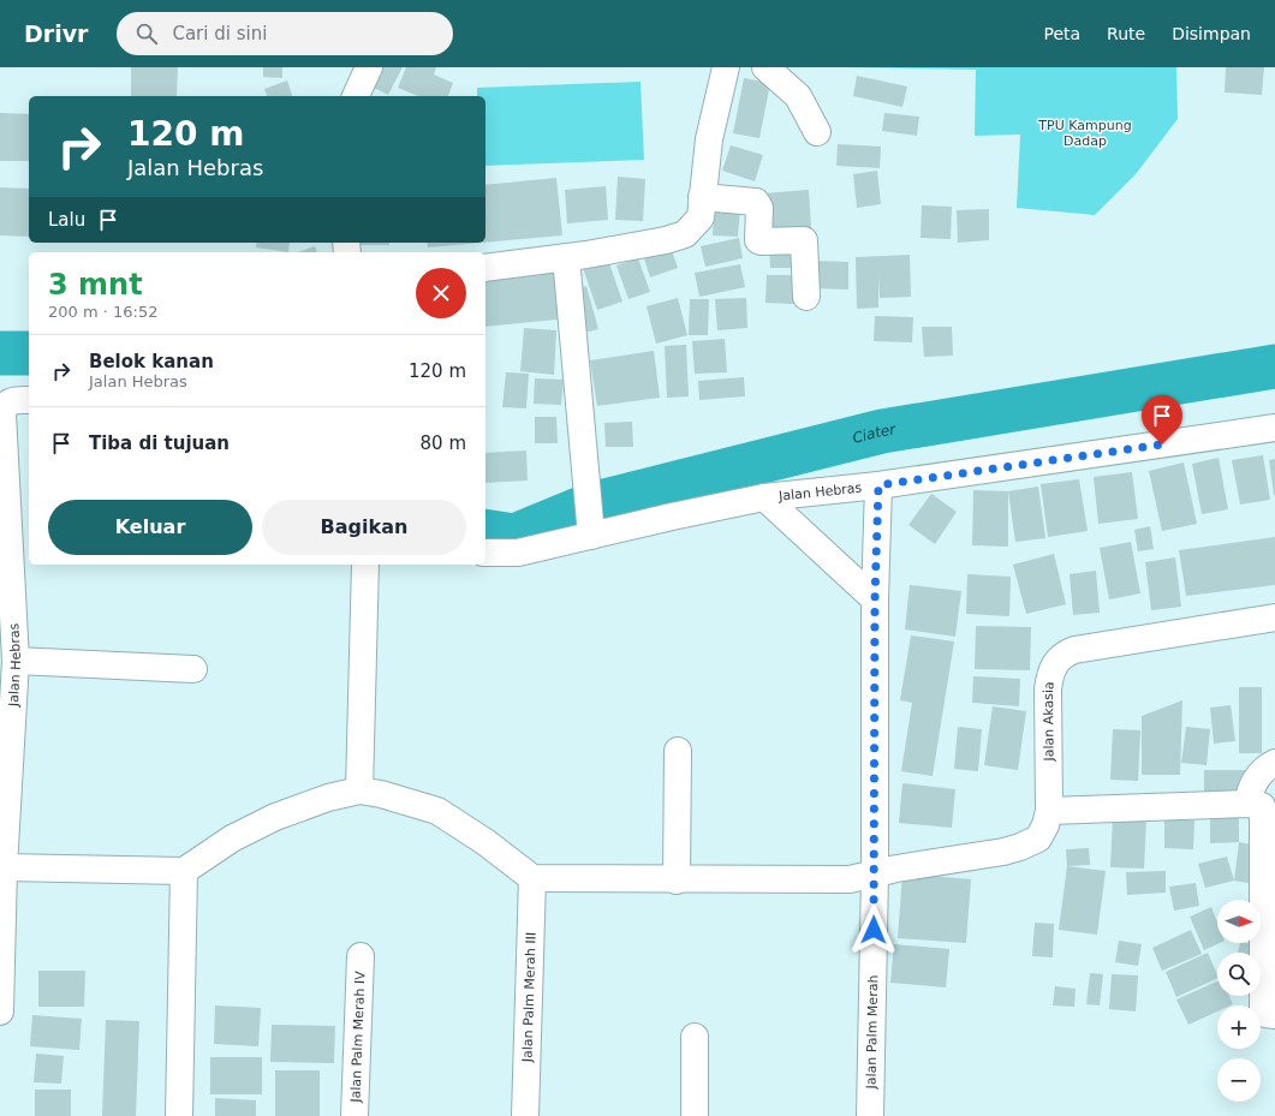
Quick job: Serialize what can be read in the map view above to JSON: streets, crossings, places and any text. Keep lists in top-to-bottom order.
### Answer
{
  "streets": {
    "street": [
      "Jalan Hebras",
      "Jalan Akasia",
      "Jalan Palm Merah III",
      "Jalan Palm Merah",
      "Jalan Palm Merah IV"
    ]
  },
  "crossings": [
    ["Jalan Hebras", "Jalan Palm Merah"],
    ["Jalan Akasia", "Jalan Palm Merah III"],
    ["Jalan Akasia", "Jalan Palm Merah"]
  ],
  "water": ["Ciater"],
  "parks": ["TPU Kampung Dadap"],
  "north": "right",
  "page": {
    "header": "Drivr",
    "search": "Cari di sini",
    "nav": ["Peta", "Rute", "Disimpan"],
    "turn": ["120 m", "Jalan Hebras"],
    "then": "Lalu",
    "heading": ["3 mnt", "200 m · 16:52"],
    "list": [
      {
        "name": "Belok kanan",
        "note": "Jalan Hebras",
        "value": "120 m"
      },
      {
        "name": "Tiba di tujuan",
        "value": "80 m"
      }
    ],
    "buttons": ["Keluar", "Bagikan"],
    "map_buttons": ["+", "−"]
  }
}
